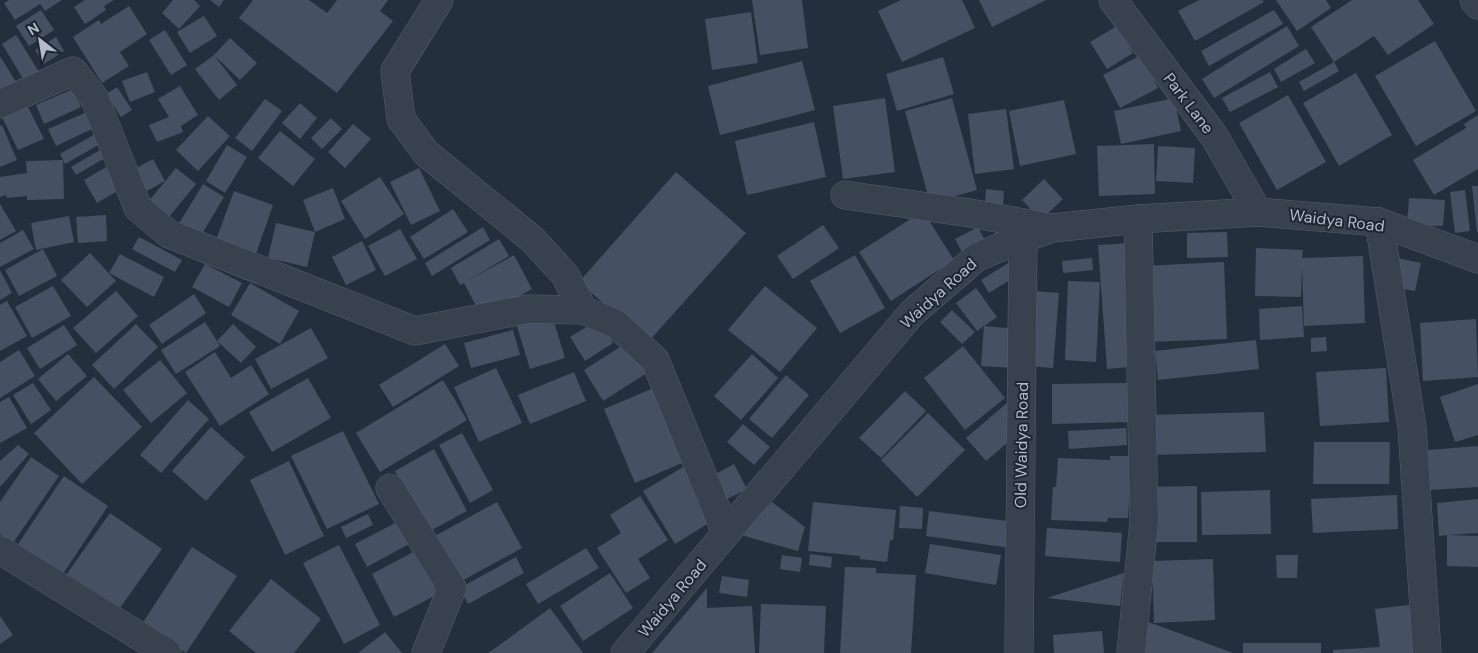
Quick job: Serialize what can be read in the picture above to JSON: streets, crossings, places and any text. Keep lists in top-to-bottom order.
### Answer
{
  "streets": {
    "street": ["Park Lane", "Waidya Road", "Old Waidya Road"]
  },
  "crossings": [
    ["Park Lane", "Waidya Road"],
    ["Waidya Road", "Old Waidya Road"]
  ],
  "north": "top left"
}
